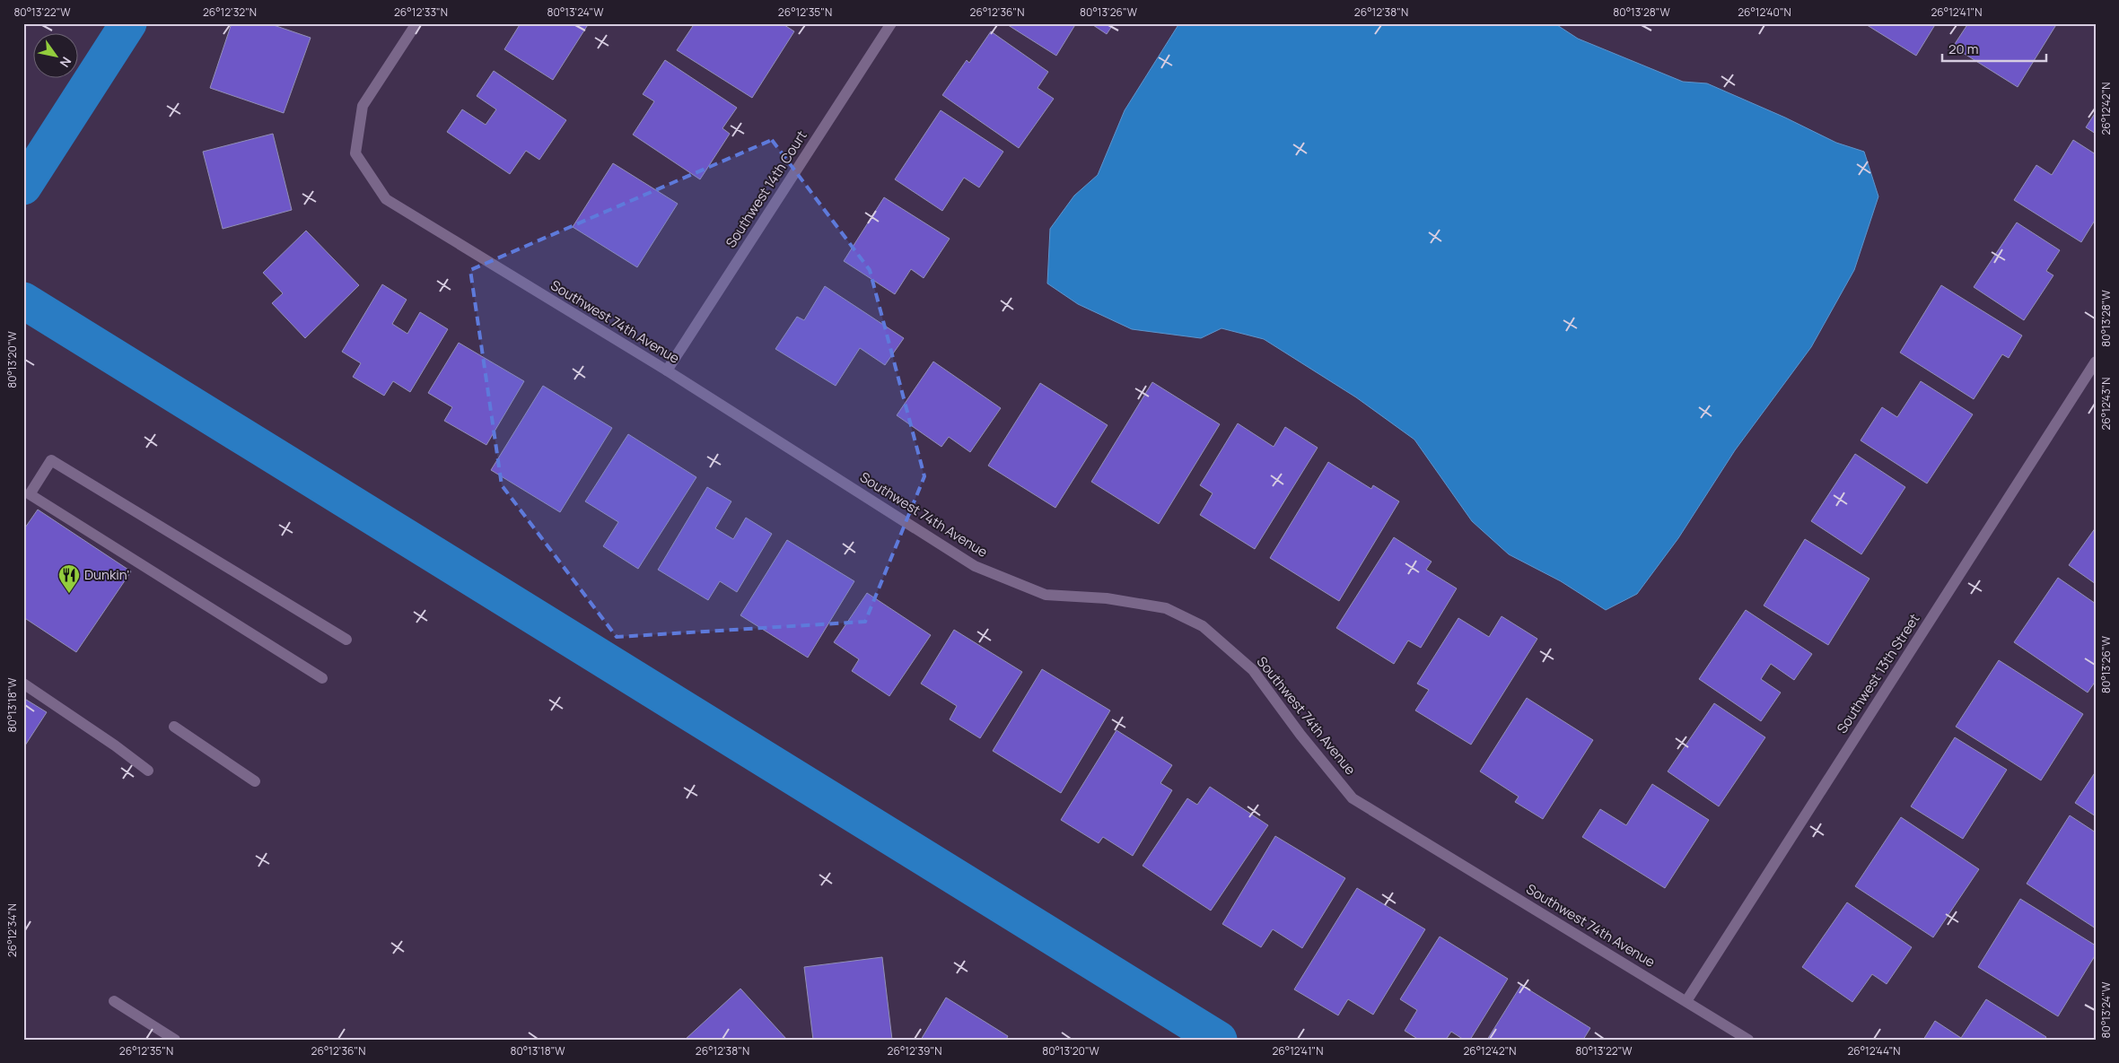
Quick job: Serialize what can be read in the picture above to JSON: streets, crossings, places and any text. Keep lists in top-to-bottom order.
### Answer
{
  "streets": {
    "street": ["Southwest 14th Court", "Southwest 74th Avenue", "Southwest 13th Street"]
  },
  "crossings": [
    ["Southwest 14th Court", "Southwest 74th Avenue"],
    ["Southwest 74th Avenue", "Southwest 13th Street"]
  ],
  "places": {
    "restaurant": ["Dunkin'"]
  },
  "scale_bar": "20 m",
  "north": "bottom right",
  "coordinates": [
    "80°13'22\"W",
    "26°12'32\"N",
    "26°12'33\"N",
    "80°13'24\"W",
    "26°12'35\"N",
    "26°12'36\"N",
    "80°13'26\"W",
    "26°12'38\"N",
    "80°13'28\"W",
    "26°12'40\"N",
    "26°12'41\"N",
    "26°12'42\"N",
    "80°13'20\"W",
    "26°12'43\"N",
    "80°13'18\"W",
    "26°12'34\"N",
    "26°12'39\"N",
    "26°12'44\"N"
  ]
}
